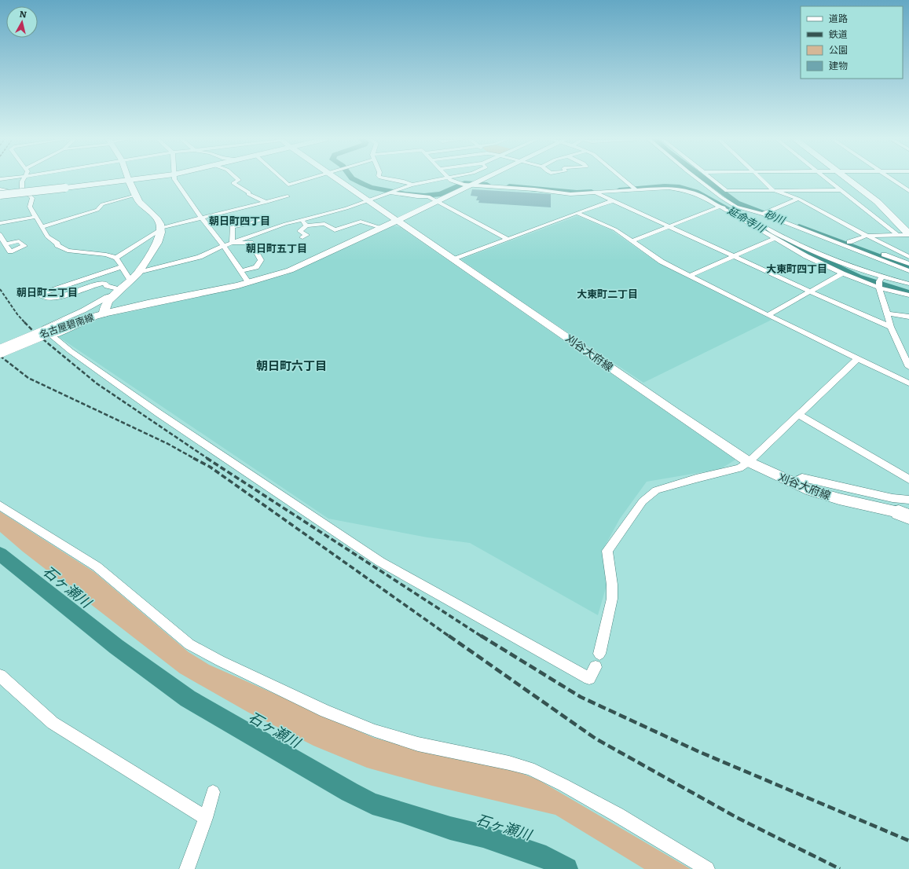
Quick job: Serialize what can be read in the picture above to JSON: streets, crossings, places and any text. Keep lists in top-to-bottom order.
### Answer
{
  "streets": {
    "main road": ["名古屋碧南線"],
    "street": ["刈谷大府線"]
  },
  "districts": [
    "朝日町四丁目",
    "朝日町五丁目",
    "大東町四丁目",
    "朝日町二丁目",
    "大東町二丁目",
    "朝日町六丁目"
  ],
  "water": ["砂川", "延命寺川", "石ヶ瀬川"],
  "legend": [
    "道路",
    "鉄道",
    "公園",
    "建物"
  ],
  "north": "top"
}
